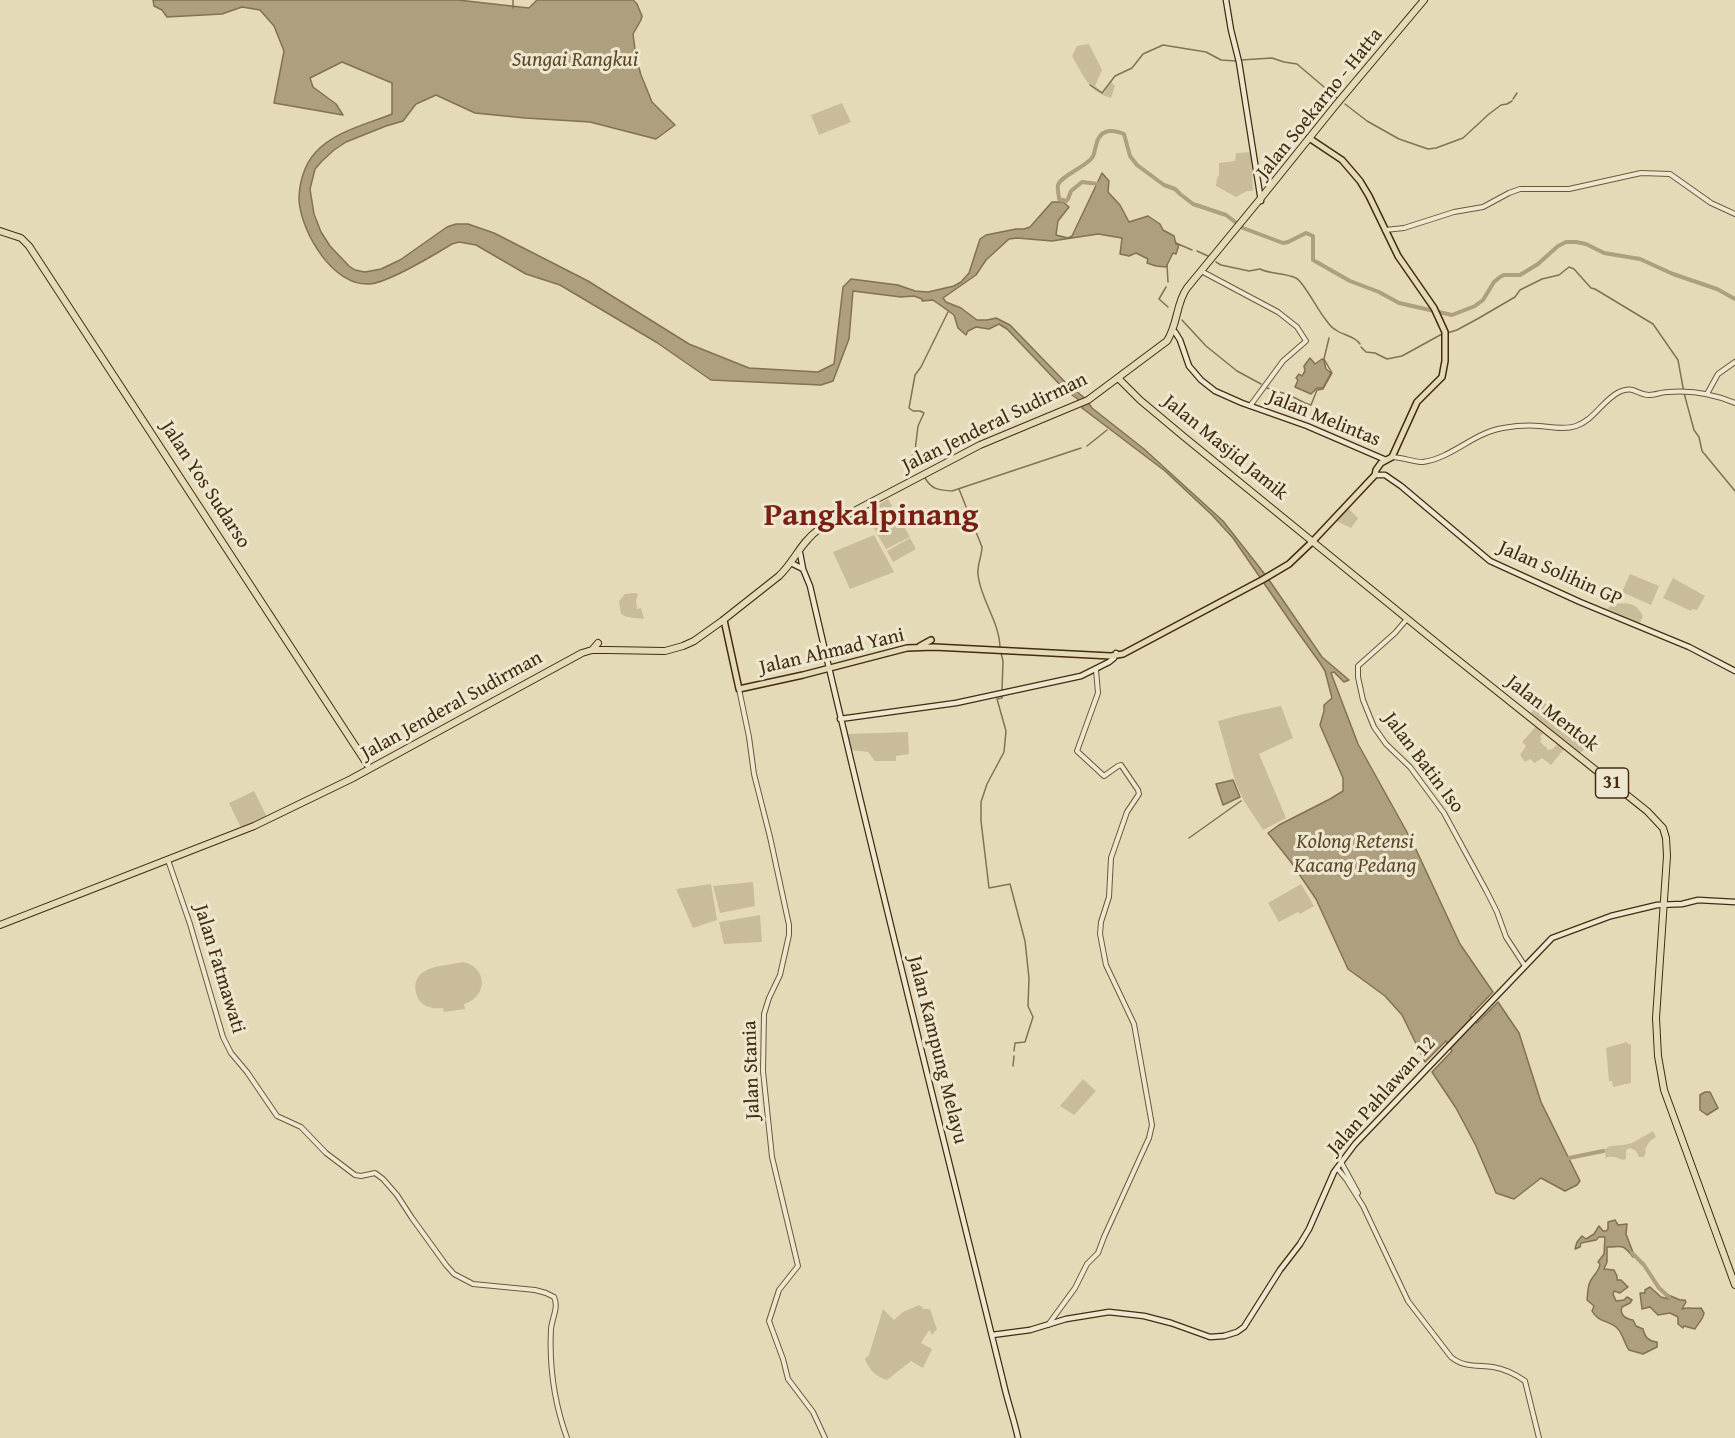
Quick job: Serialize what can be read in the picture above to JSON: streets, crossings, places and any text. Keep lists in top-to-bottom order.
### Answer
{
  "streets": {
    "highway": [
      "Jalan Soekarno - Hatta",
      "Jalan Jenderal Sudirman",
      "Jalan Masjid Jamik",
      "Jalan Yos Sudarso",
      "Jalan Mentok",
      "31"
    ],
    "main road": [
      "Jalan Melintas",
      "Jalan Solihin GP",
      "Jalan Ahmad Yani",
      "Jalan Kampung Melayu",
      "Jalan Pahlawan 12"
    ],
    "street": ["Jalan Batin Iso", "Jalan Fatmawati", "Jalan Stania"]
  },
  "crossings": [
    ["Jalan Melintas", "Jalan Jenderal Sudirman"],
    ["Jalan Jenderal Sudirman", "Jalan Masjid Jamik"],
    ["Jalan Jenderal Sudirman", "Jalan Yos Sudarso"],
    ["Jalan Jenderal Sudirman", "Jalan Ahmad Yani"],
    ["Jalan Jenderal Sudirman", "Jalan Fatmawati"],
    ["Jalan Jenderal Sudirman", "Jalan Kampung Melayu"],
    ["Jalan Masjid Jamik", "Jalan Ahmad Yani"],
    ["Jalan Masjid Jamik", "Jalan Mentok"],
    ["Jalan Ahmad Yani", "Jalan Mentok"],
    ["Jalan Ahmad Yani", "Jalan Kampung Melayu"],
    ["Jalan Ahmad Yani", "Jalan Stania"],
    ["Jalan Mentok", "Jalan Batin Iso"],
    ["Jalan Mentok", "Jalan Pahlawan 12"],
    ["Jalan Batin Iso", "Jalan Pahlawan 12"],
    ["Jalan Kampung Melayu", "Jalan Pahlawan 12"]
  ],
  "districts": ["Pangkalpinang"],
  "water": ["Sungai Rangkui", "Kolong Retensi Kacang Pedang"]
}
